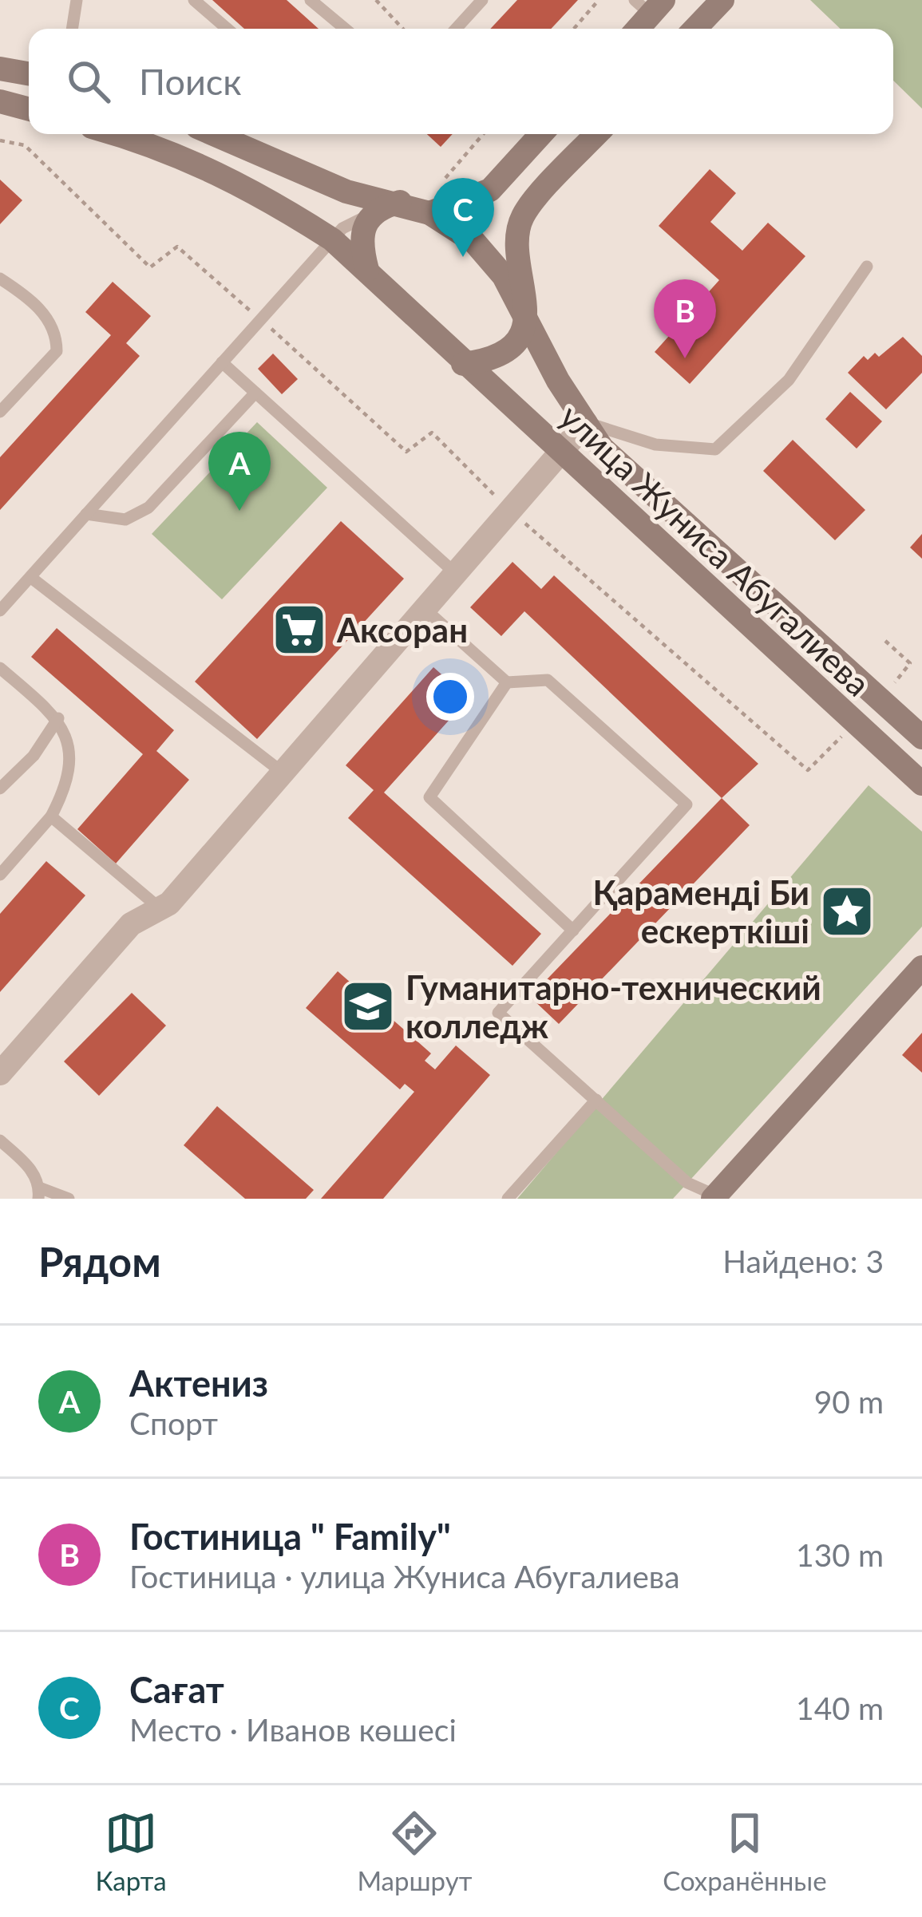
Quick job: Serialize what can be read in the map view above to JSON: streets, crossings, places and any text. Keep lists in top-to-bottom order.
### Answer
{
  "streets": {
    "main road": ["улица Жуниса Абугалиева"]
  },
  "places": {
    "supermarket": ["Аксоран"],
    "place": ["Қараменді Би ескерткіші"],
    "school or university": ["Гуманитарно-технический колледж"]
  },
  "page": {
    "search": "Поиск",
    "pins": ["C", "B", "A"],
    "heading": ["Рядом", "Найдено: 3"],
    "list": [
      {
        "mark": "A",
        "name": "Актениз",
        "note": "Спорт",
        "value": "90 m"
      },
      {
        "mark": "B",
        "name": "Гостиница \" Family\"",
        "note": "Гостиница · улица Жуниса Абугалиева",
        "value": "130 m"
      },
      {
        "mark": "C",
        "name": "Сағат",
        "note": "Место · Иванов көшесі",
        "value": "140 m"
      }
    ],
    "nav": ["Карта", "Маршрут", "Сохранённые"]
  }
}
